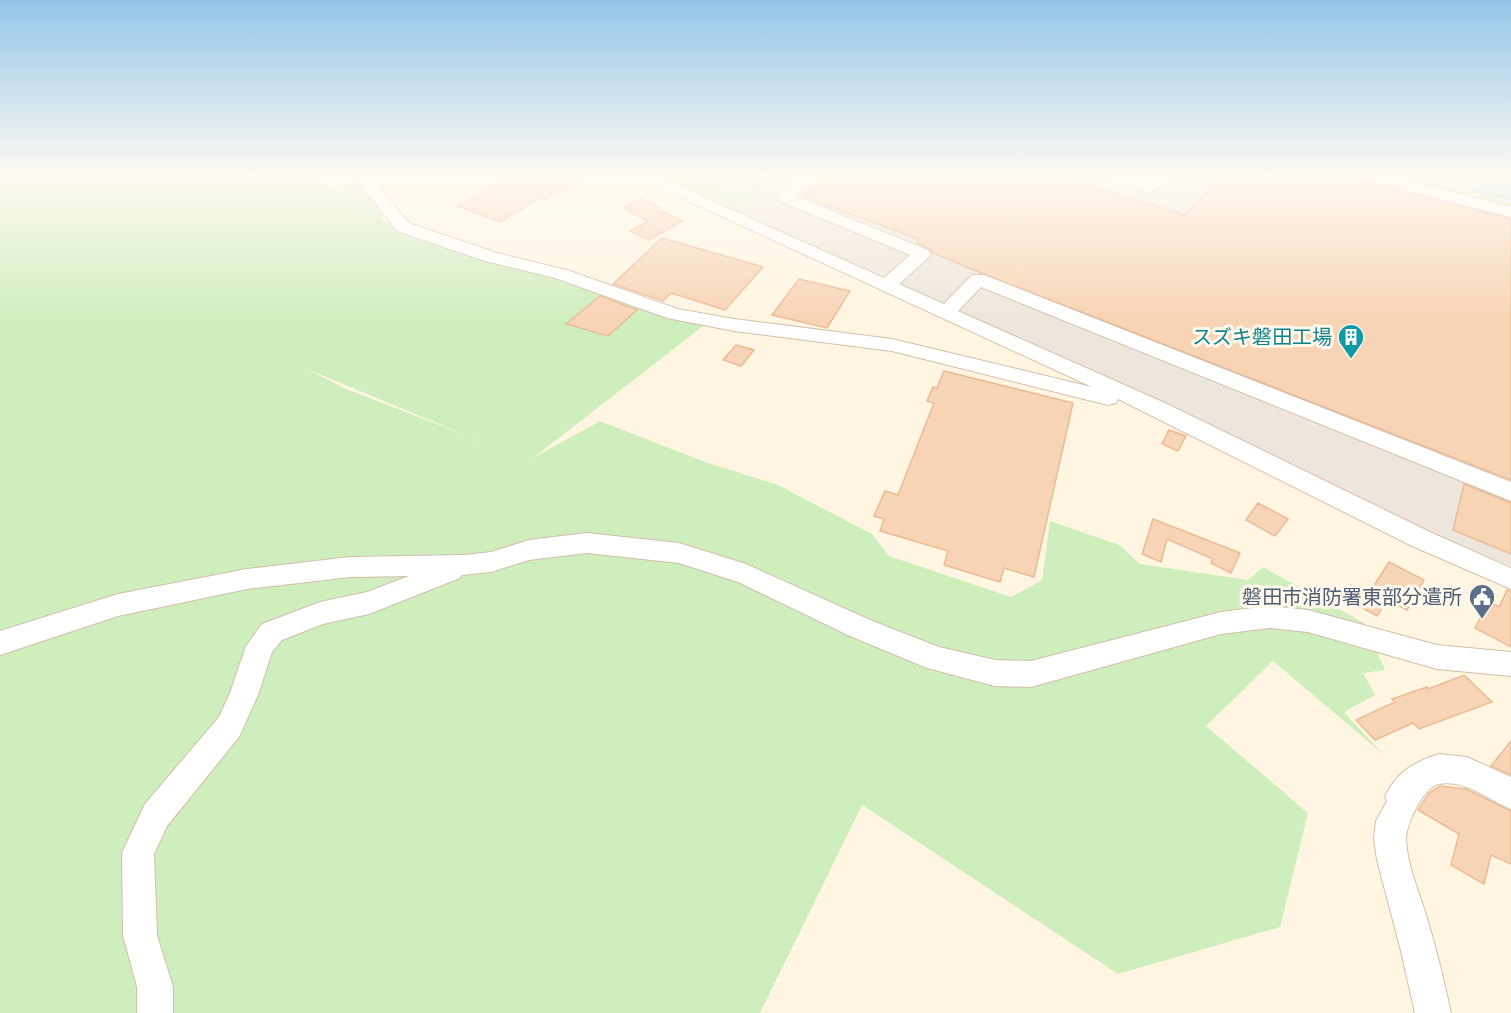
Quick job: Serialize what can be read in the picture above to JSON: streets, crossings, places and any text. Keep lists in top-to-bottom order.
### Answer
{
  "places": {
    "building": ["スズキ磐田工場"],
    "public building": ["磐田市消防署東部分遣所"]
  }
}
